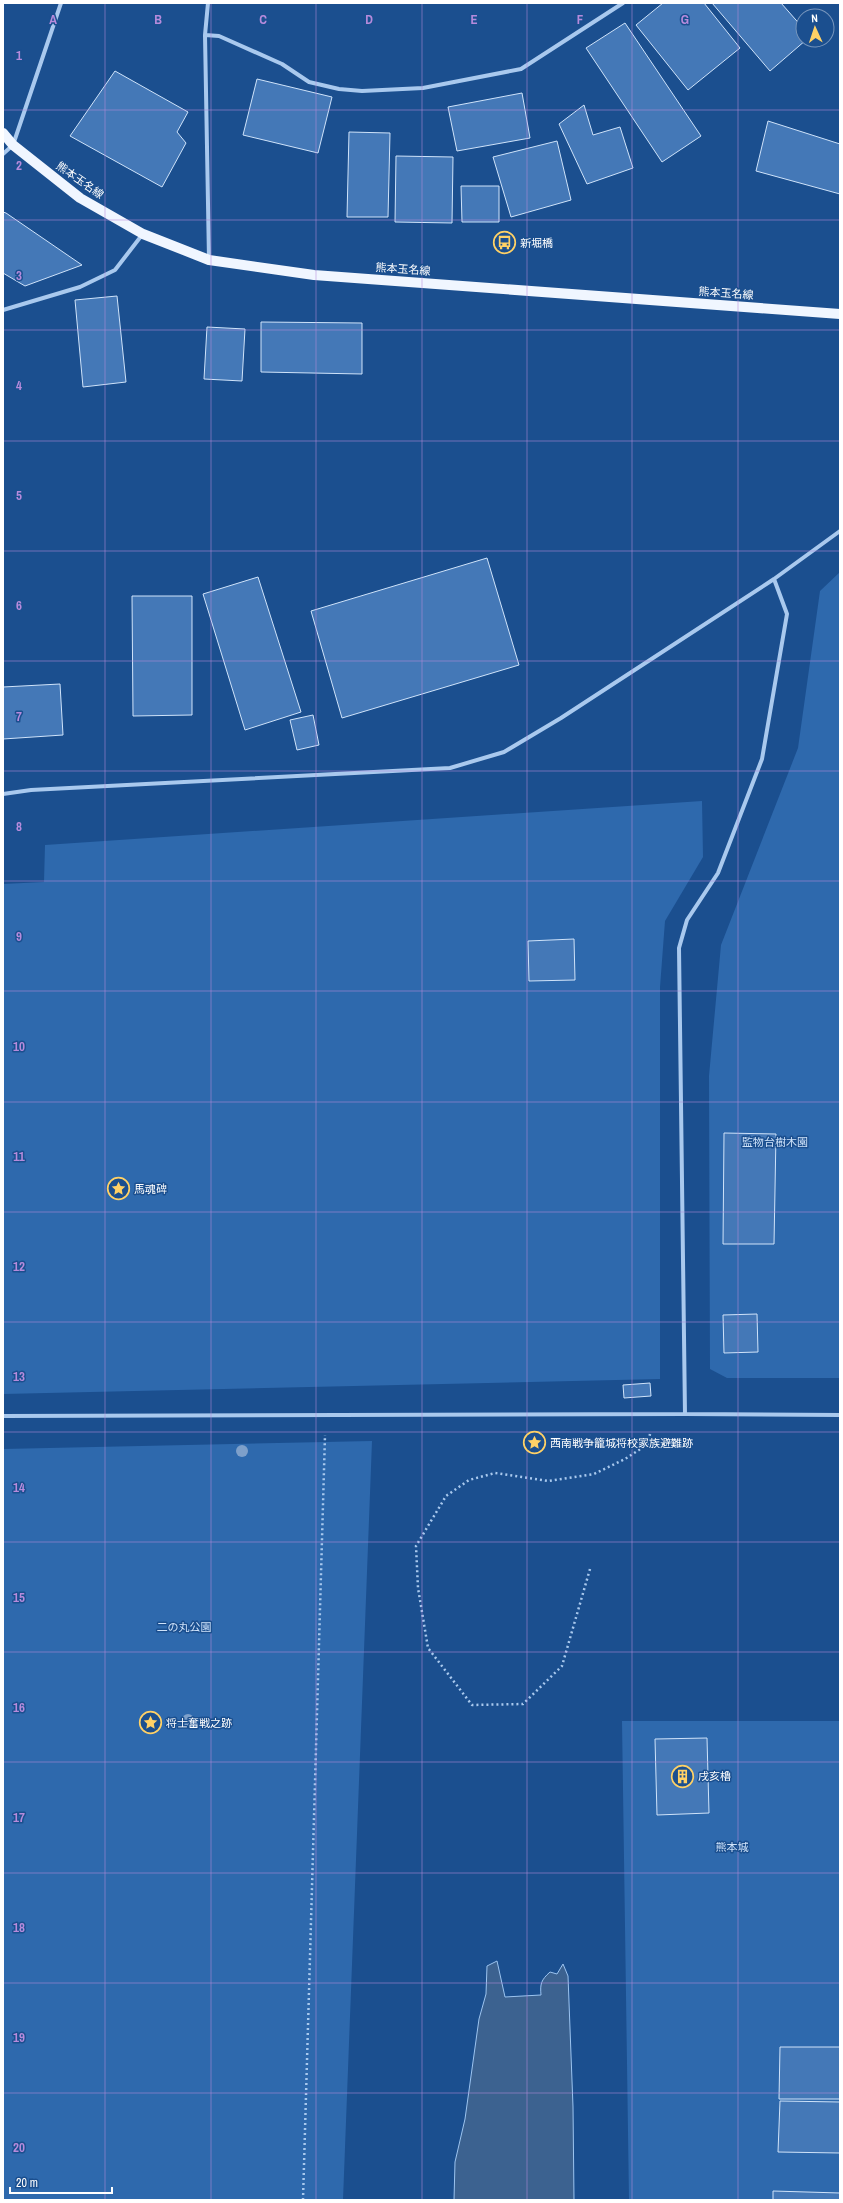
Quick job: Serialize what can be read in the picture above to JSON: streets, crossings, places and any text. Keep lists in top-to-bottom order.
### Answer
{
  "streets": {
    "main road": ["熊本玉名線"]
  },
  "parks": ["監物台樹木園", "二の丸公園", "熊本城"],
  "places": {
    "bus stop": ["新堀橋"],
    "place": ["馬魂碑", "西南戦争籠城将校家族避難跡", "将士奮戦之跡"],
    "building": ["戌亥櫓"]
  },
  "scale_bar": "20 m",
  "north": "top",
  "grid": {
    "columns": [
      "A",
      "B",
      "C",
      "D",
      "E",
      "F",
      "G"
    ],
    "rows": [
      "1",
      "2",
      "3",
      "4",
      "5",
      "6",
      "7",
      "8",
      "9",
      "10",
      "11",
      "12",
      "13",
      "14",
      "15",
      "16",
      "17",
      "18",
      "19",
      "20"
    ]
  }
}
